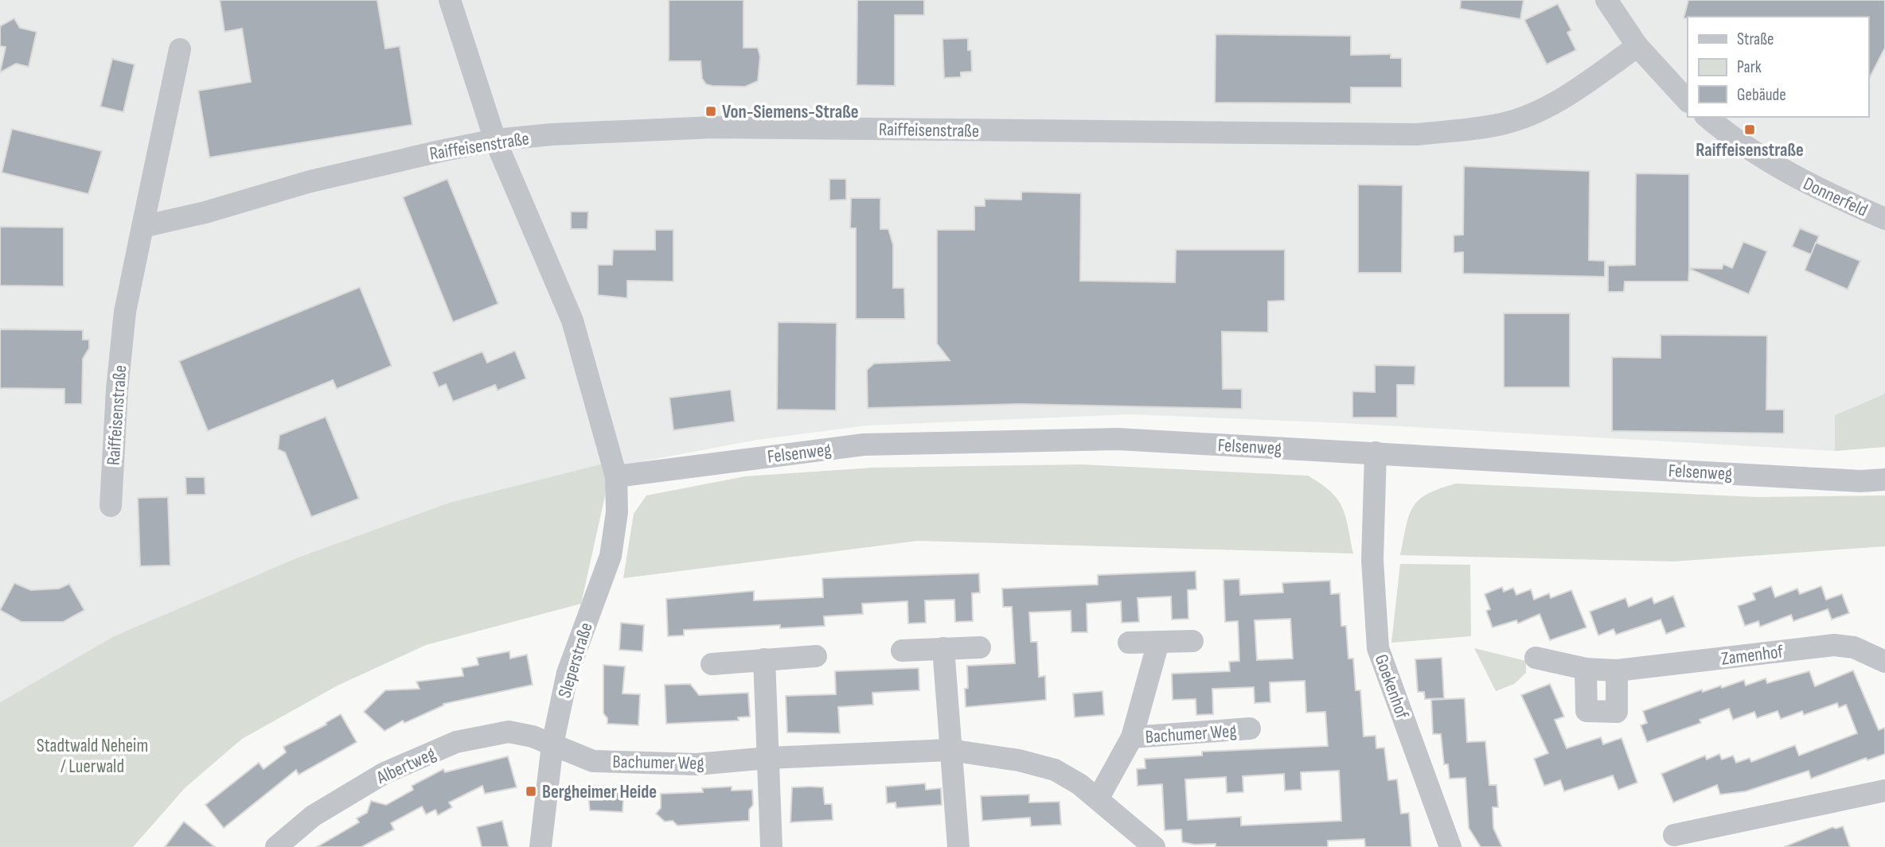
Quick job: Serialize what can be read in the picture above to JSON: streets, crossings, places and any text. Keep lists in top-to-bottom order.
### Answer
{
  "streets": {
    "street": [
      "Raiffeisenstraße",
      "Donnerfeld",
      "Felsenweg",
      "Zamenhof",
      "Sleperstraße",
      "Goekenhof",
      "Bachumer Weg",
      "Albertweg"
    ]
  },
  "crossings": [
    ["Felsenweg", "Sleperstraße"],
    ["Felsenweg", "Goekenhof"],
    ["Sleperstraße", "Bachumer Weg"],
    ["Sleperstraße", "Albertweg"],
    ["Bachumer Weg", "Albertweg"]
  ],
  "parks": ["Stadtwald Neheim / Luerwald"],
  "places": {
    "transit": ["Von-Siemens-Straße", "Raiffeisenstraße", "Bergheimer Heide"]
  },
  "legend": ["Straße", "Park", "Gebäude"]
}
